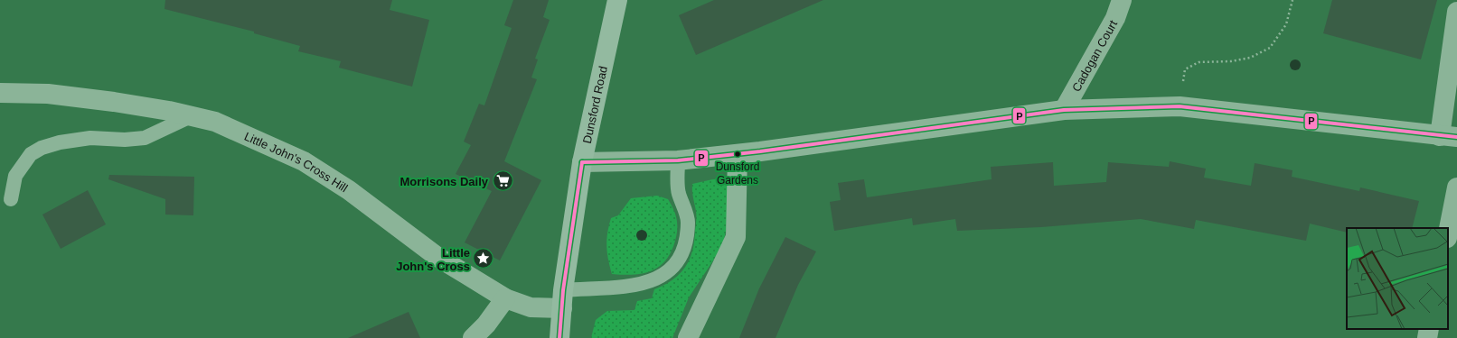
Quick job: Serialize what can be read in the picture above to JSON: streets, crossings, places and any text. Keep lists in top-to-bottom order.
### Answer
{
  "streets": {
    "main road": ["Dunsford Road"],
    "street": ["Cadogan Court", "Little John's Cross Hill"]
  },
  "crossings": [
    ["Dunsford Road", "Little John's Cross Hill"]
  ],
  "places": {
    "other": ["Dunsford Gardens"],
    "supermarket": ["Morrisons Daily"],
    "place": ["Little John's Cross"]
  },
  "lines": ["transit line P"]
}
